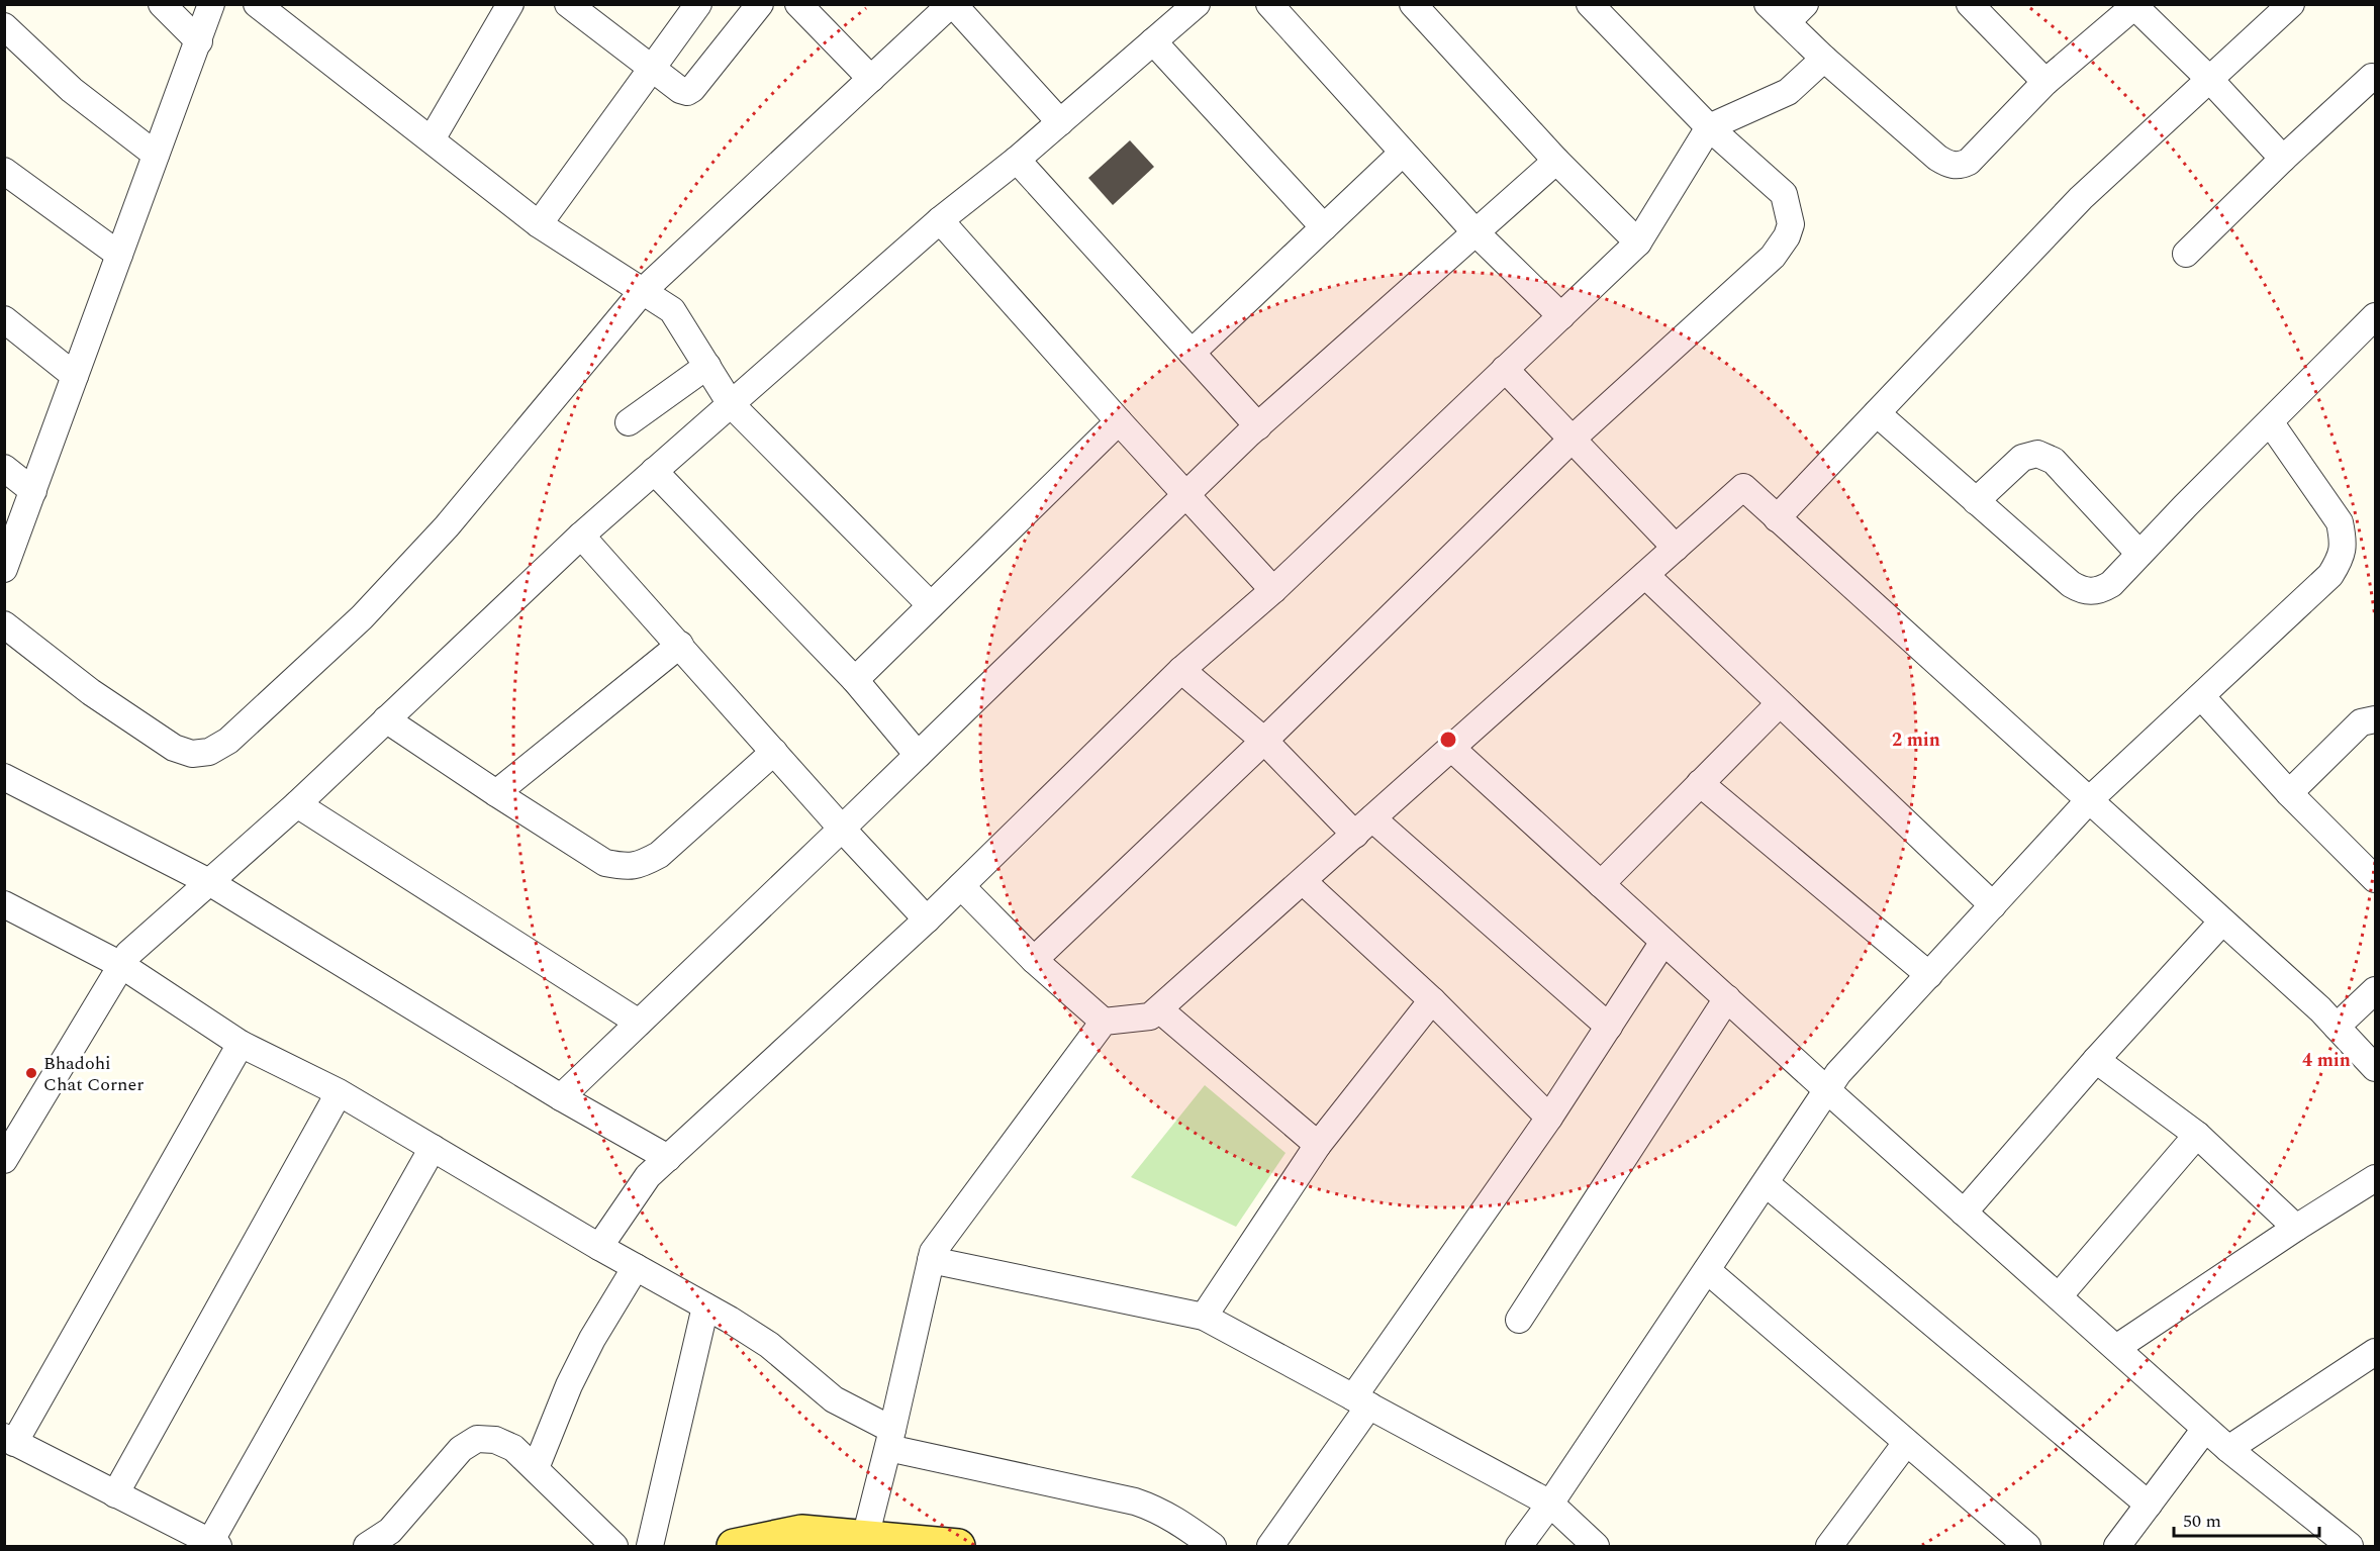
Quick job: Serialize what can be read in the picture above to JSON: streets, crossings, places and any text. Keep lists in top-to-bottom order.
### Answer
{
  "places": ["Bhadohi Chat Corner"],
  "scale_bar": "50 m",
  "rings": ["2 min", "4 min"]
}
